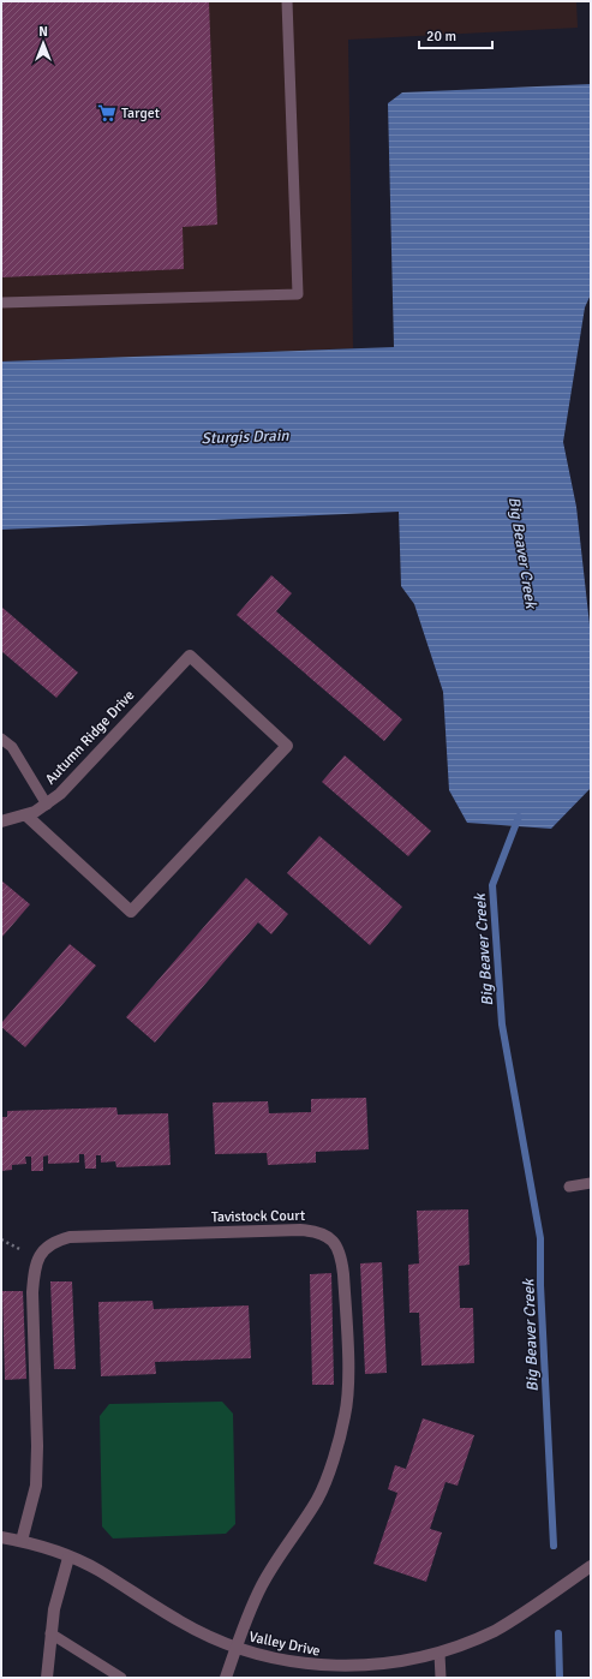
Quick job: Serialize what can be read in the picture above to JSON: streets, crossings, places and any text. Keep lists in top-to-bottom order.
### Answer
{
  "streets": {
    "street": ["Autumn Ridge Drive", "Tavistock Court", "Valley Drive"]
  },
  "crossings": [
    ["Tavistock Court", "Valley Drive"]
  ],
  "water": ["Sturgis Drain", "Big Beaver Creek"],
  "places": {
    "supermarket": ["Target"]
  },
  "scale_bar": "20 m",
  "north": "top"
}
